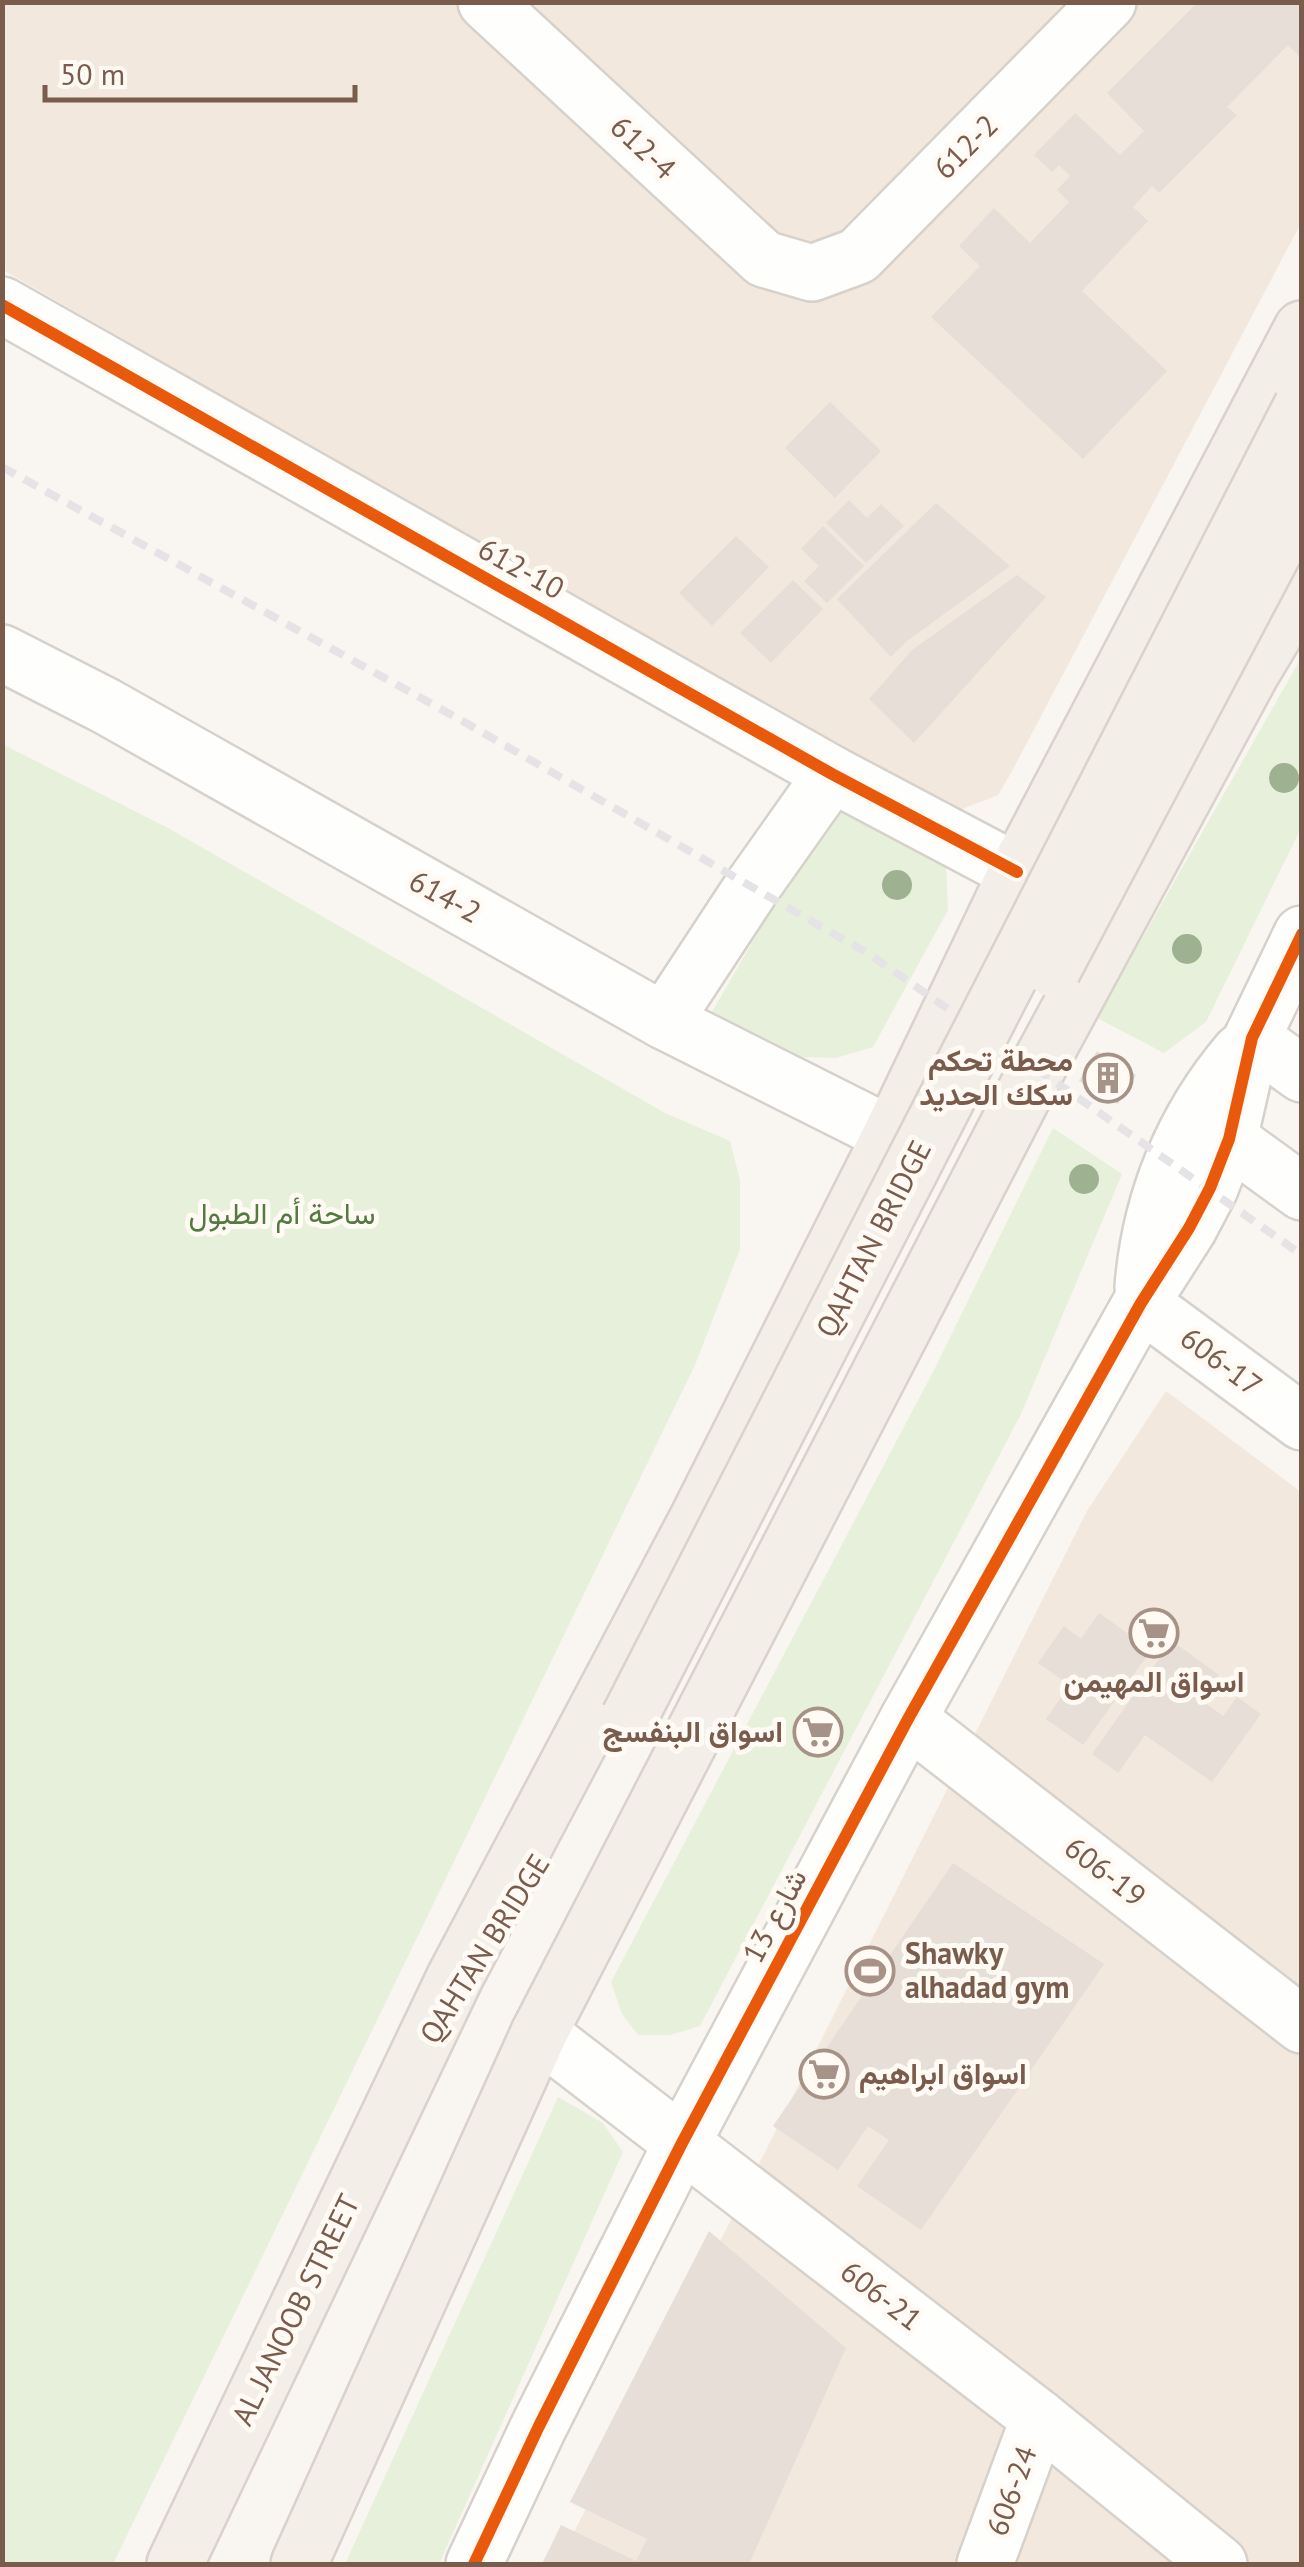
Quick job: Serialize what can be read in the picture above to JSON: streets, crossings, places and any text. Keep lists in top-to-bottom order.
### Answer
{
  "streets": {
    "main road": ["QAHTAN BRIDGE", "AL JANOOB STREET"],
    "street": [
      "612-2",
      "612-4",
      "612-10",
      "614-2",
      "606-17",
      "606-19",
      "شارع 13",
      "606-21",
      "606-24"
    ]
  },
  "crossings": [
    ["612-2", "612-4"],
    ["QAHTAN BRIDGE", "AL JANOOB STREET"],
    ["606-17", "شارع 13"],
    ["606-19", "شارع 13"],
    ["شارع 13", "606-21"],
    ["606-21", "606-24"]
  ],
  "parks": ["ساحة أم الطبول"],
  "places": {
    "building": ["محطة تحكم سكك الحديد"],
    "supermarket": ["اسواق المهيمن", "اسواق البنفسج", "اسواق ابراهيم"],
    "sports": ["Shawky alhadad gym"]
  },
  "scale_bar": "50 m"
}
